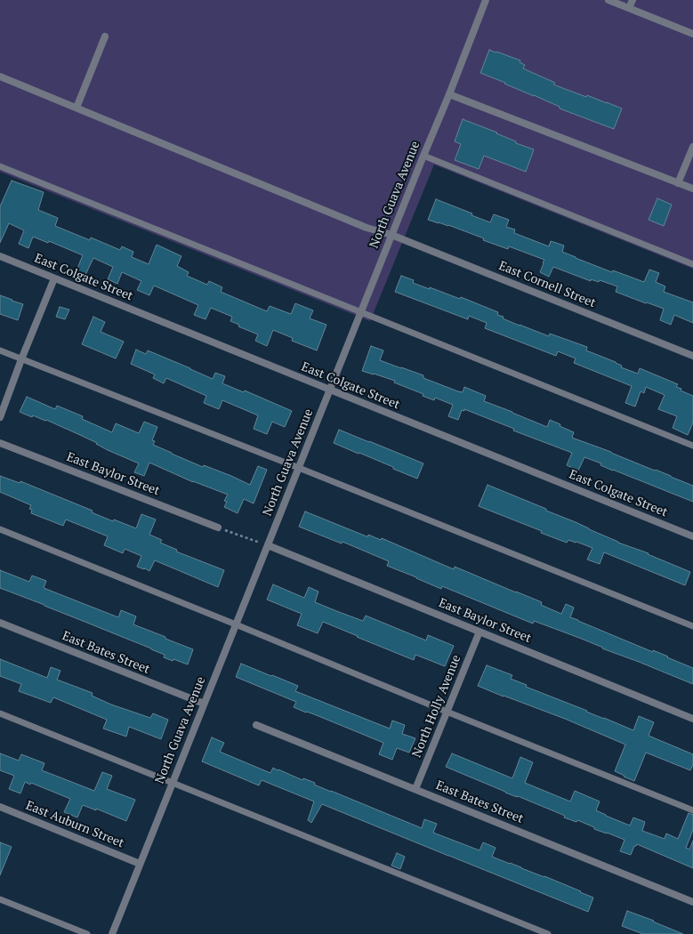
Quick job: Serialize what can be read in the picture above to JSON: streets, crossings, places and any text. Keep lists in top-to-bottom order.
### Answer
{
  "streets": {
    "street": [
      "North Guava Avenue",
      "East Colgate Street",
      "East Cornell Street",
      "East Baylor Street",
      "East Bates Street",
      "North Holly Avenue",
      "East Auburn Street"
    ]
  },
  "crossings": [
    ["North Guava Avenue", "East Colgate Street"],
    ["North Guava Avenue", "East Cornell Street"],
    ["North Guava Avenue", "East Baylor Street"],
    ["North Guava Avenue", "East Bates Street"],
    ["North Guava Avenue", "East Auburn Street"],
    ["East Baylor Street", "North Holly Avenue"],
    ["East Bates Street", "North Holly Avenue"]
  ]
}
